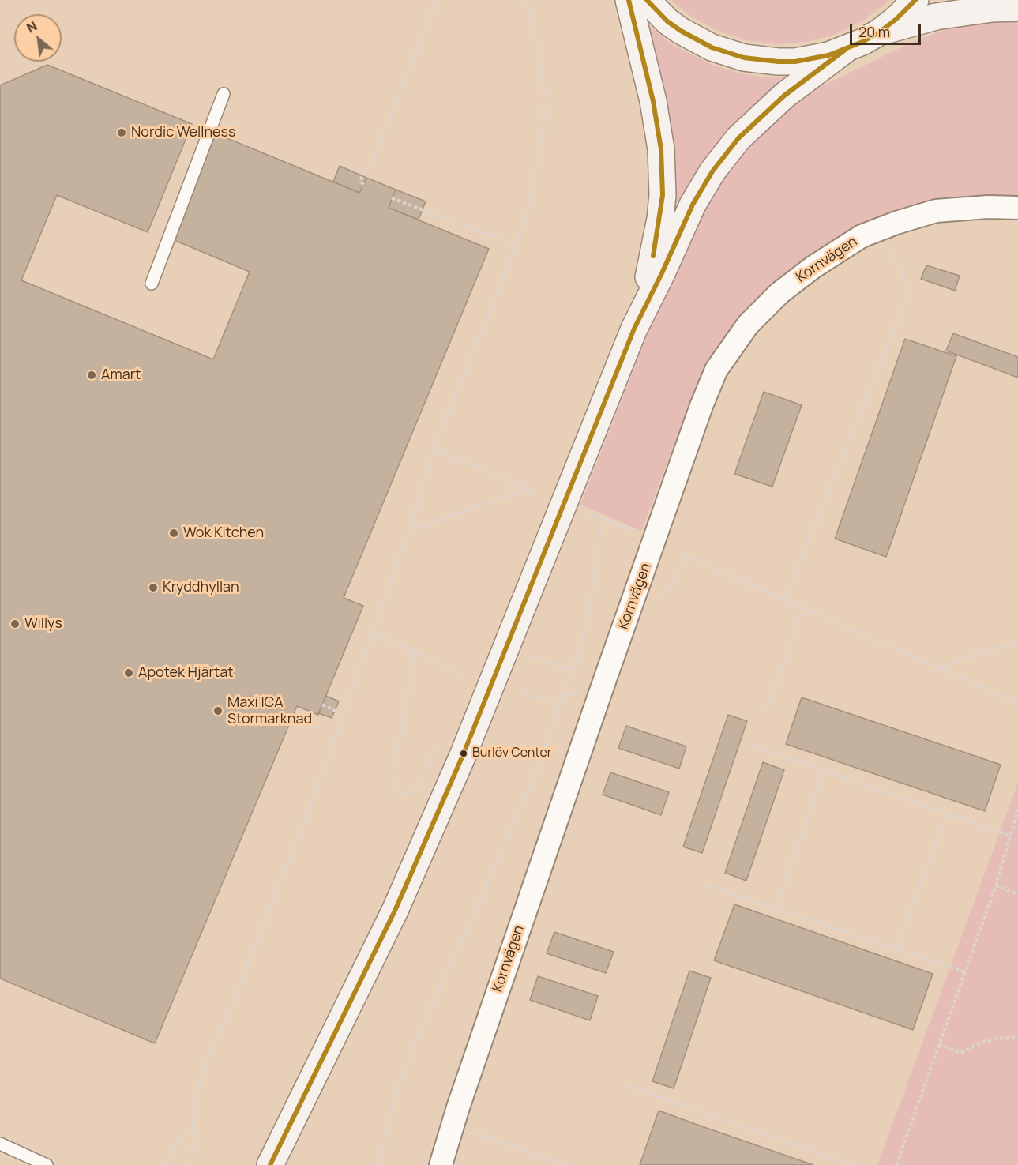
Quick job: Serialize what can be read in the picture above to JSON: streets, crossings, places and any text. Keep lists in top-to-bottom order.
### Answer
{
  "streets": {
    "street": ["Kornvägen"]
  },
  "places": [
    "Nordic Wellness",
    "Amart",
    "Wok Kitchen",
    "Kryddhyllan",
    "Willys",
    "Apotek Hjärtat",
    "Maxi ICA Stormarknad",
    "Burlöv Center"
  ],
  "scale_bar": "20 m",
  "north": "top left"
}
